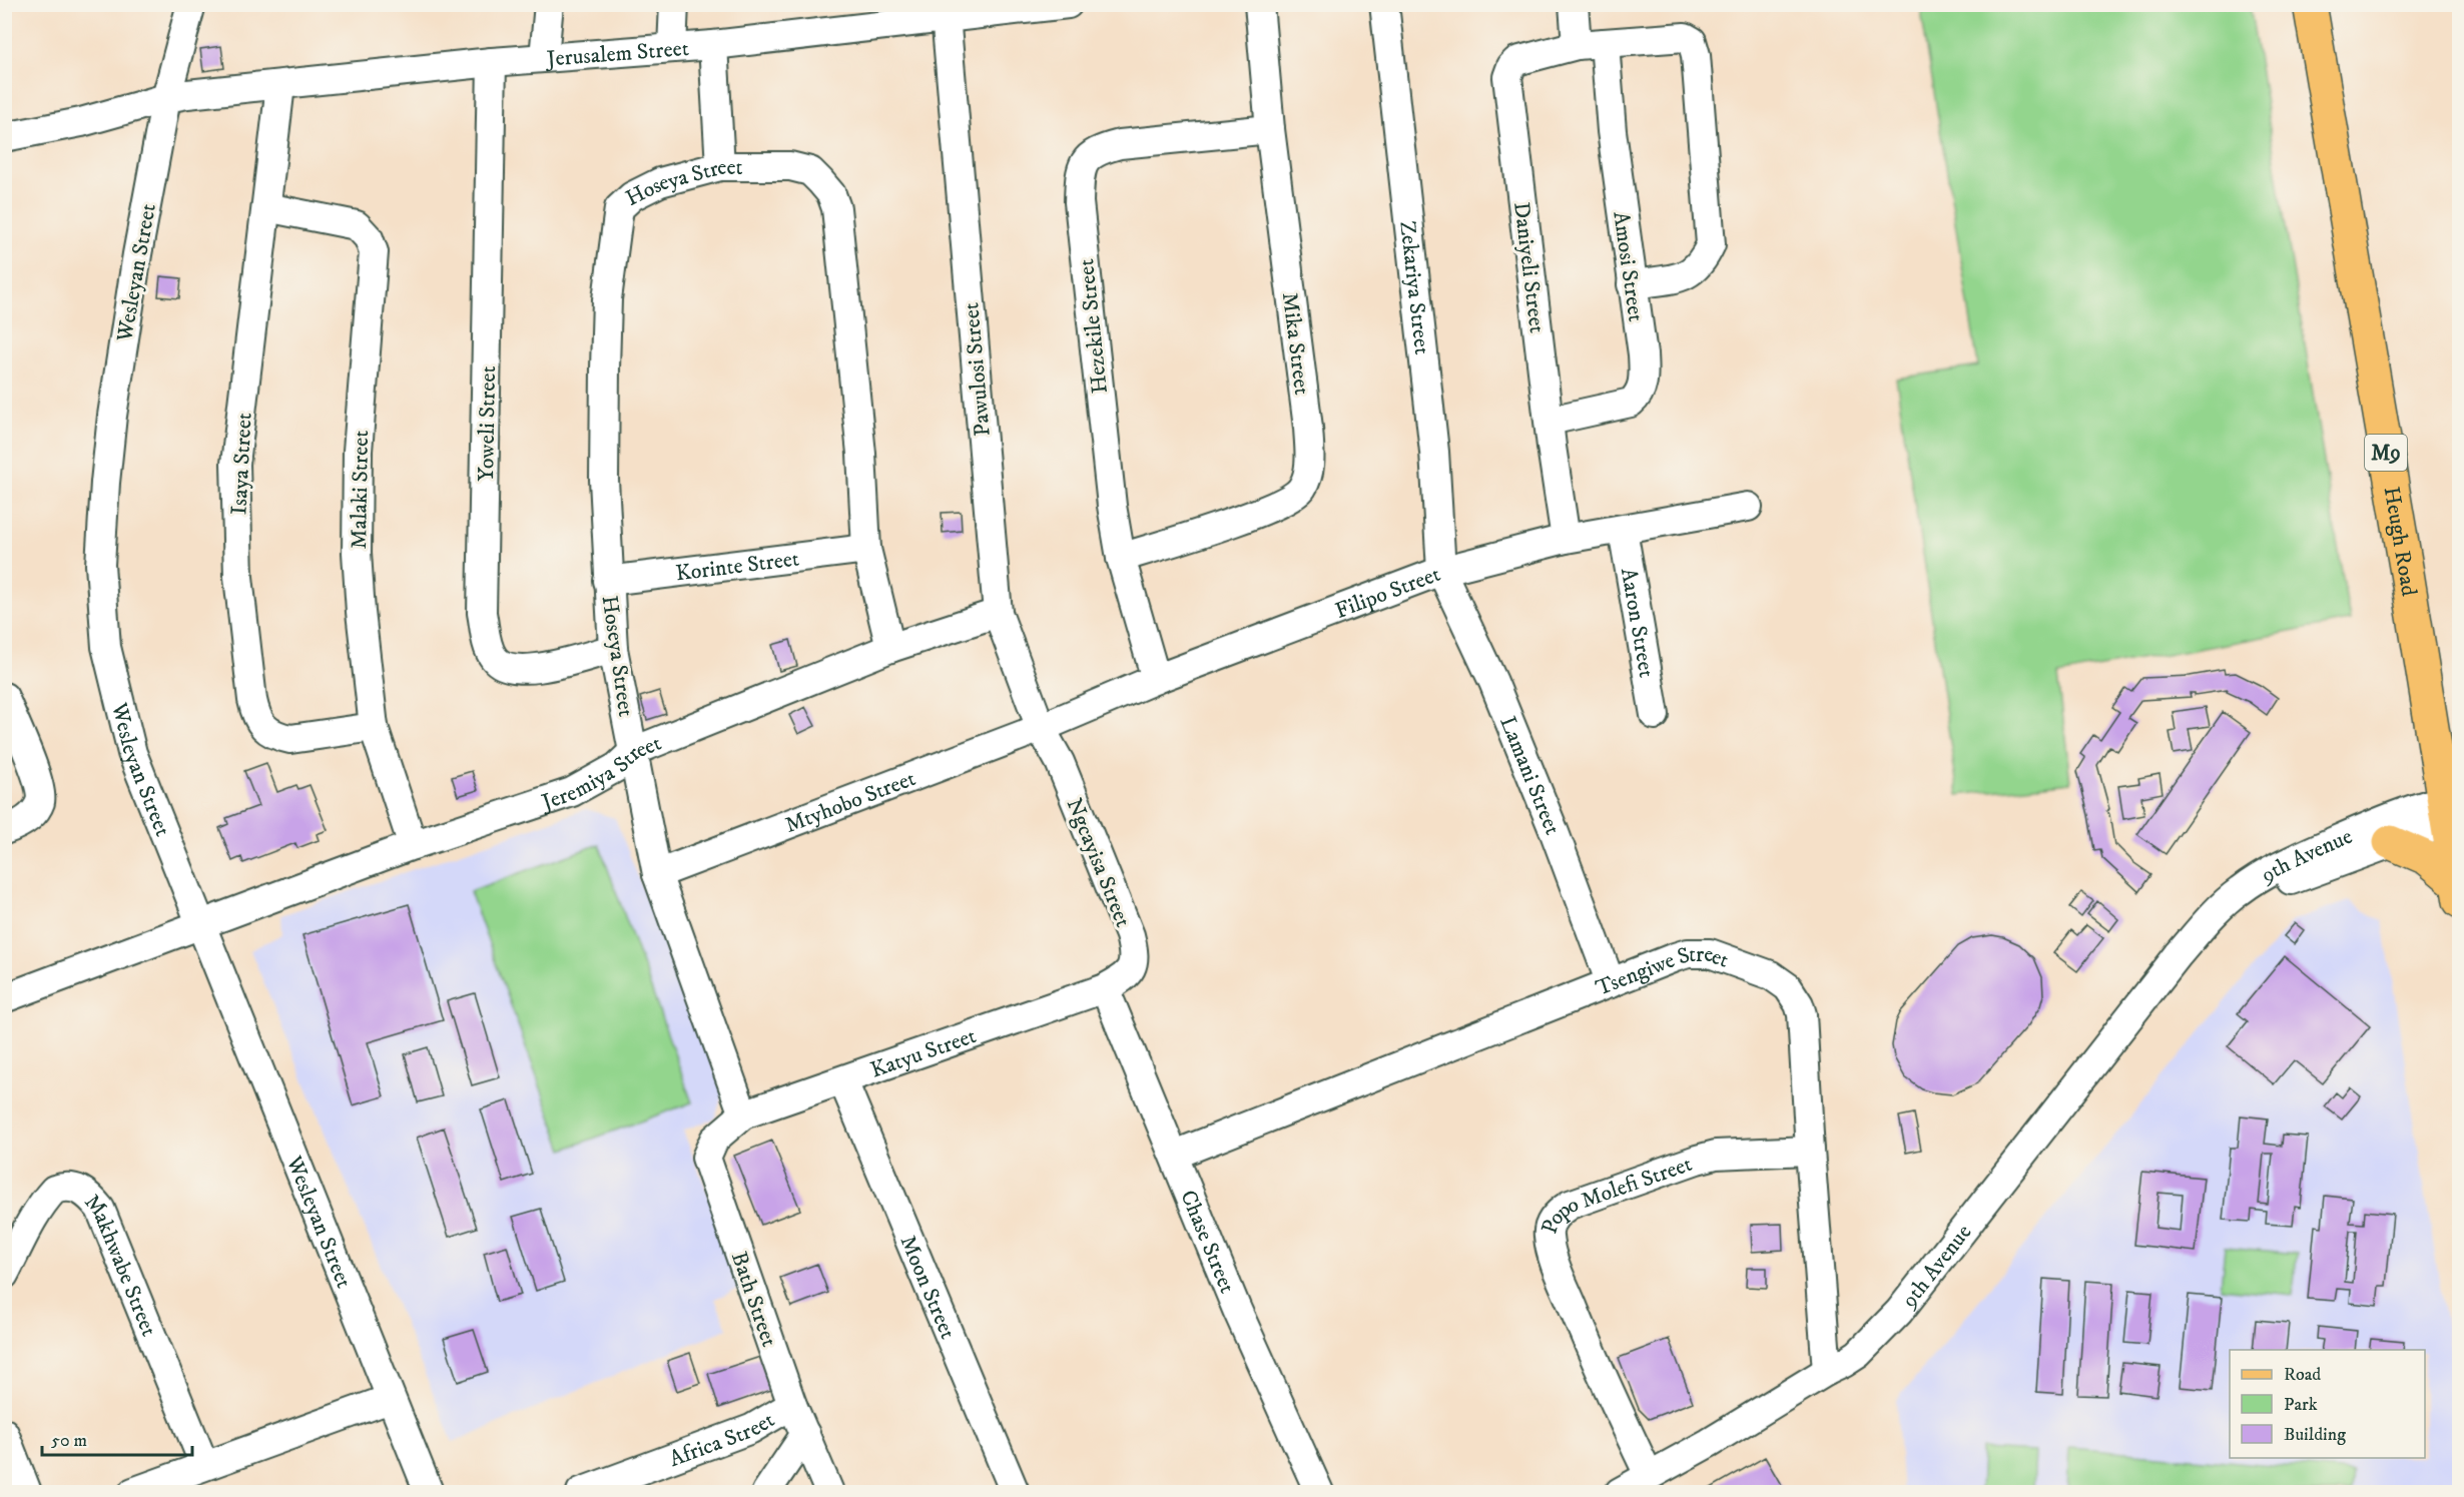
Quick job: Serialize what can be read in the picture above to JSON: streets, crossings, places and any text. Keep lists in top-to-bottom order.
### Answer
{
  "streets": {
    "main road": ["M9", "Heugh Road"],
    "street": [
      "Jerusalem Street",
      "Hoseya Street",
      "Amosi Street",
      "Daniyeli Street",
      "Wesleyan Street",
      "Zekariya Street",
      "Hezekile Street",
      "Mika Street",
      "Pawulosi Street",
      "Yoweli Street",
      "Isaya Street",
      "Malaki Street",
      "Korinte Street",
      "Filipo Street",
      "Aaron Street",
      "Jeremiya Street",
      "Lamani Street",
      "Mtyhobo Street",
      "9th Avenue",
      "Ngcayisa Street",
      "Tsengiwe Street",
      "Katyu Street",
      "Popo Molefi Street",
      "Chase Street",
      "Makhwabe Street",
      "Moon Street",
      "Bath Street",
      "Africa Street"
    ]
  },
  "crossings": [
    ["Jerusalem Street", "Wesleyan Street"],
    ["Jerusalem Street", "Pawulosi Street"],
    ["Jerusalem Street", "Yoweli Street"],
    ["Jerusalem Street", "Isaya Street"],
    ["Hoseya Street", "Yoweli Street"],
    ["Hoseya Street", "Korinte Street"],
    ["Hoseya Street", "Jeremiya Street"],
    ["Amosi Street", "Daniyeli Street"],
    ["Daniyeli Street", "Filipo Street"],
    ["Wesleyan Street", "Jeremiya Street"],
    ["Zekariya Street", "Filipo Street"],
    ["Zekariya Street", "Lamani Street"],
    ["Hezekile Street", "Mika Street"],
    ["Hezekile Street", "Filipo Street"],
    ["Pawulosi Street", "Filipo Street"],
    ["Pawulosi Street", "Jeremiya Street"],
    ["Pawulosi Street", "Mtyhobo Street"],
    ["Pawulosi Street", "Ngcayisa Street"],
    ["Isaya Street", "Malaki Street"],
    ["Malaki Street", "Jeremiya Street"],
    ["Heugh Road", "9th Avenue"],
    ["Filipo Street", "Aaron Street"],
    ["Filipo Street", "Lamani Street"],
    ["Filipo Street", "Mtyhobo Street"],
    ["Filipo Street", "Ngcayisa Street"],
    ["Lamani Street", "Tsengiwe Street"],
    ["Mtyhobo Street", "Ngcayisa Street"],
    ["9th Avenue", "Tsengiwe Street"],
    ["9th Avenue", "Popo Molefi Street"],
    ["Ngcayisa Street", "Katyu Street"],
    ["Ngcayisa Street", "Chase Street"],
    ["Tsengiwe Street", "Popo Molefi Street"],
    ["Tsengiwe Street", "Chase Street"],
    ["Katyu Street", "Chase Street"],
    ["Katyu Street", "Moon Street"],
    ["Katyu Street", "Bath Street"],
    ["Bath Street", "Africa Street"]
  ],
  "legend": ["Road", "Park", "Building"],
  "scale_bar": "50 m"
}
